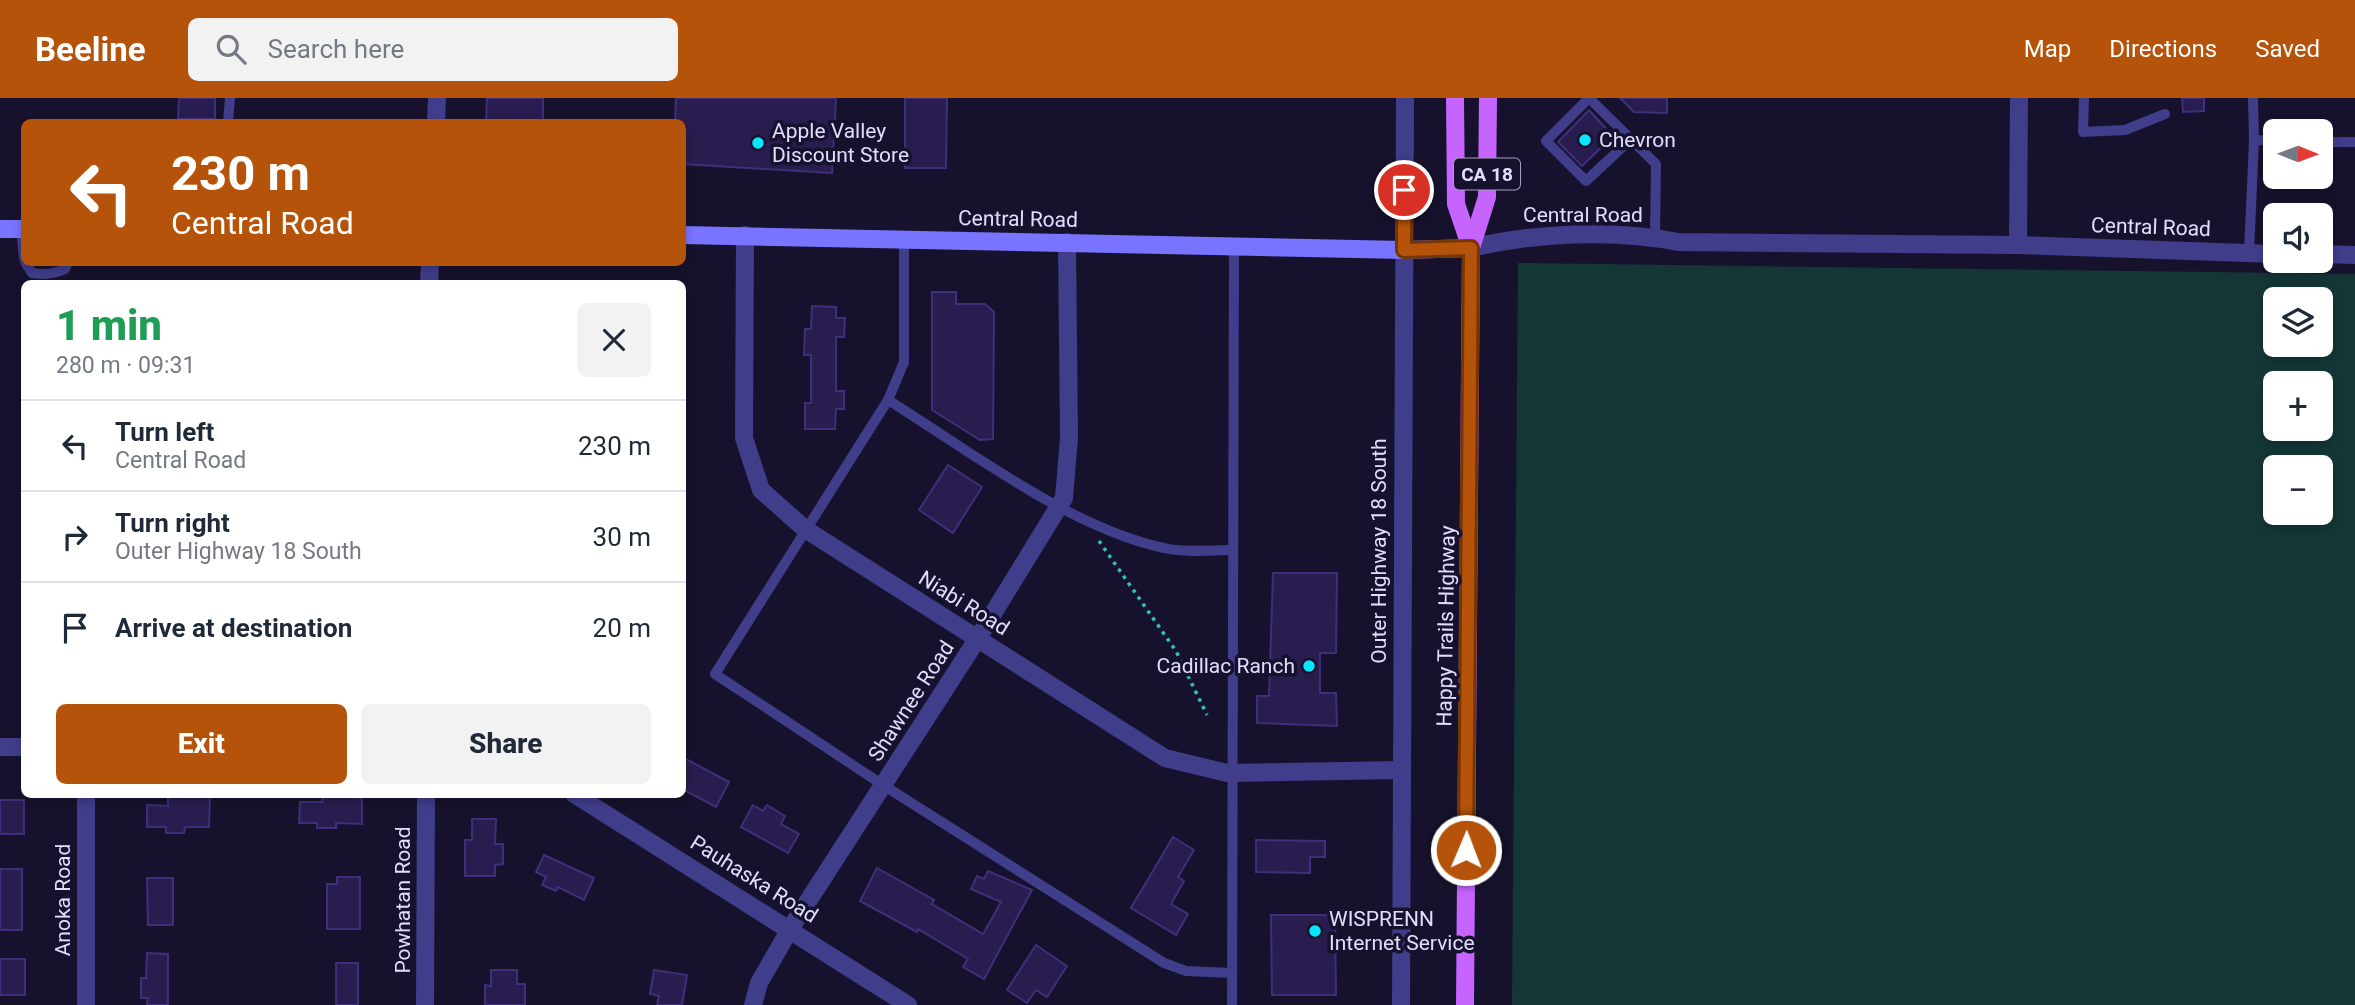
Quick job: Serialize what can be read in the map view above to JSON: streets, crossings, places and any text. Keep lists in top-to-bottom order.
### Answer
{
  "streets": {
    "main road": ["CA 18", "Central Road", "Happy Trails Highway"],
    "street": [
      "Outer Highway 18 South",
      "Niabi Road",
      "Shawnee Road",
      "Pauhaska Road",
      "Anoka Road",
      "Powhatan Road"
    ]
  },
  "crossings": [
    ["Central Road", "Outer Highway 18 South"],
    ["Central Road", "Niabi Road"],
    ["Central Road", "Happy Trails Highway"],
    ["Central Road", "Shawnee Road"],
    ["Outer Highway 18 South", "Niabi Road"],
    ["Niabi Road", "Shawnee Road"],
    ["Shawnee Road", "Pauhaska Road"]
  ],
  "places": [
    "Chevron",
    "Apple Valley Discount Store",
    "Cadillac Ranch",
    "WISPRENN Internet Service"
  ],
  "north": "right",
  "page": {
    "header": "Beeline",
    "search": "Search here",
    "nav": ["Map", "Directions", "Saved"],
    "map_buttons": ["+", "−"],
    "turn": ["230 m", "Central Road"],
    "heading": ["1 min", "280 m · 09:31"],
    "list": [
      {
        "name": "Turn left",
        "note": "Central Road",
        "value": "230 m"
      },
      {
        "name": "Turn right",
        "note": "Outer Highway 18 South",
        "value": "30 m"
      },
      {
        "name": "Arrive at destination",
        "value": "20 m"
      }
    ],
    "buttons": ["Exit", "Share"]
  }
}
